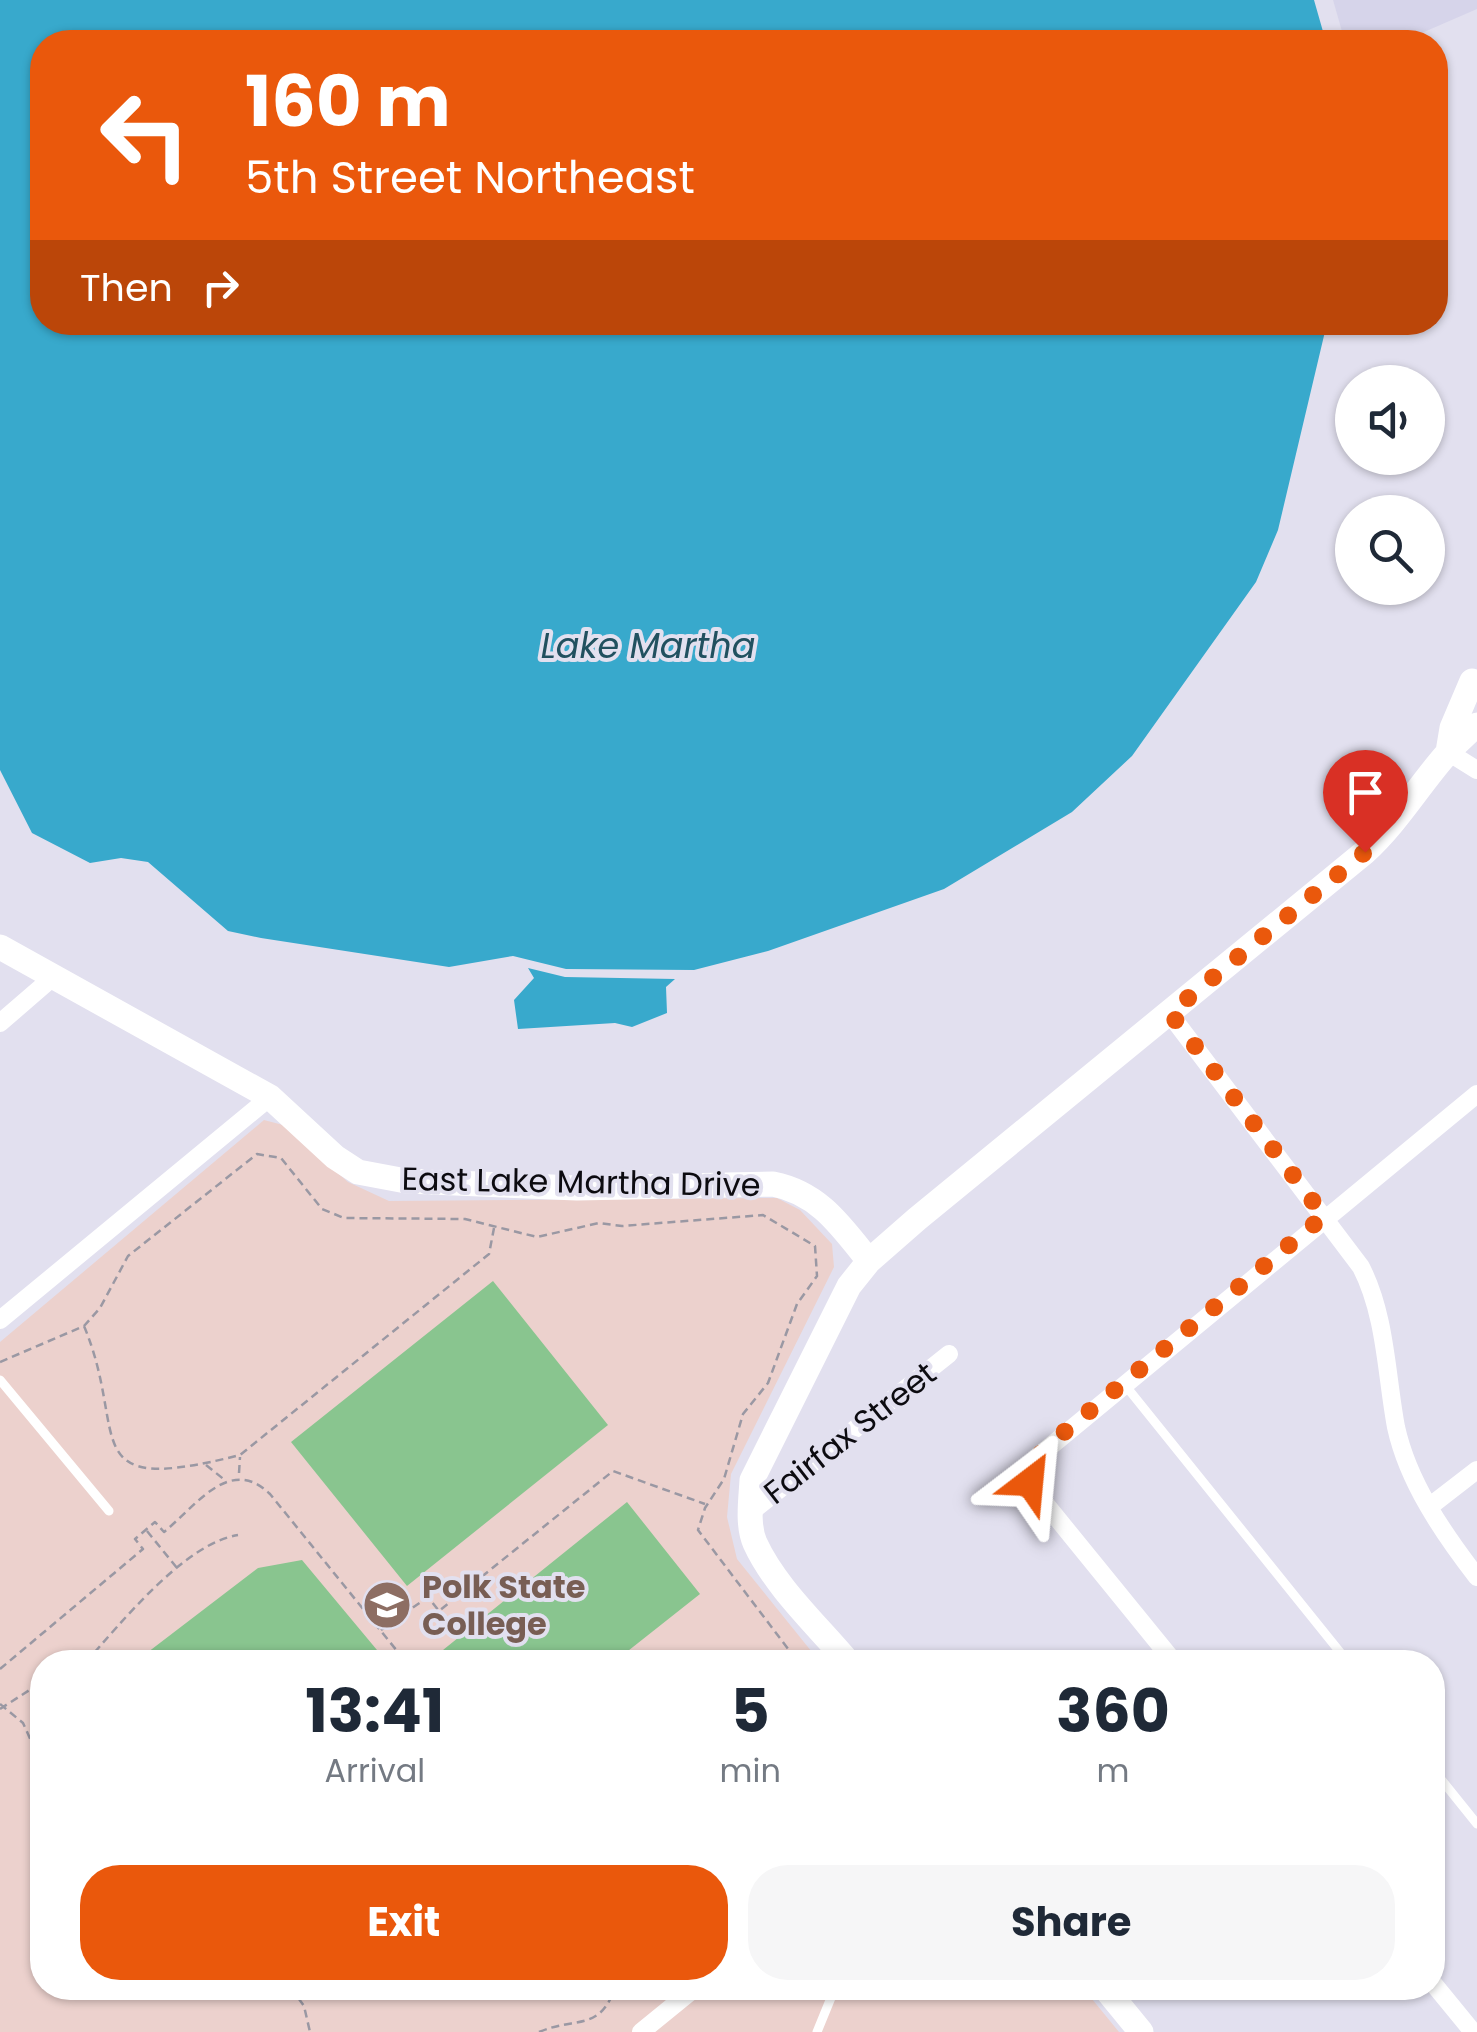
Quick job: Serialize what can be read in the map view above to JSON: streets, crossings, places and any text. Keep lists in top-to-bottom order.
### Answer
{
  "streets": {
    "street": ["East Lake Martha Drive", "Fairfax Street"]
  },
  "water": ["Lake Martha"],
  "places": {
    "school or university": ["Polk State College"]
  },
  "page": {
    "turn": ["160 m", "5th Street Northeast"],
    "then": "Then",
    "eta": [
      "13:41",
      "Arrival",
      "5",
      "min",
      "360",
      "m"
    ],
    "buttons": ["Exit", "Share"]
  }
}
